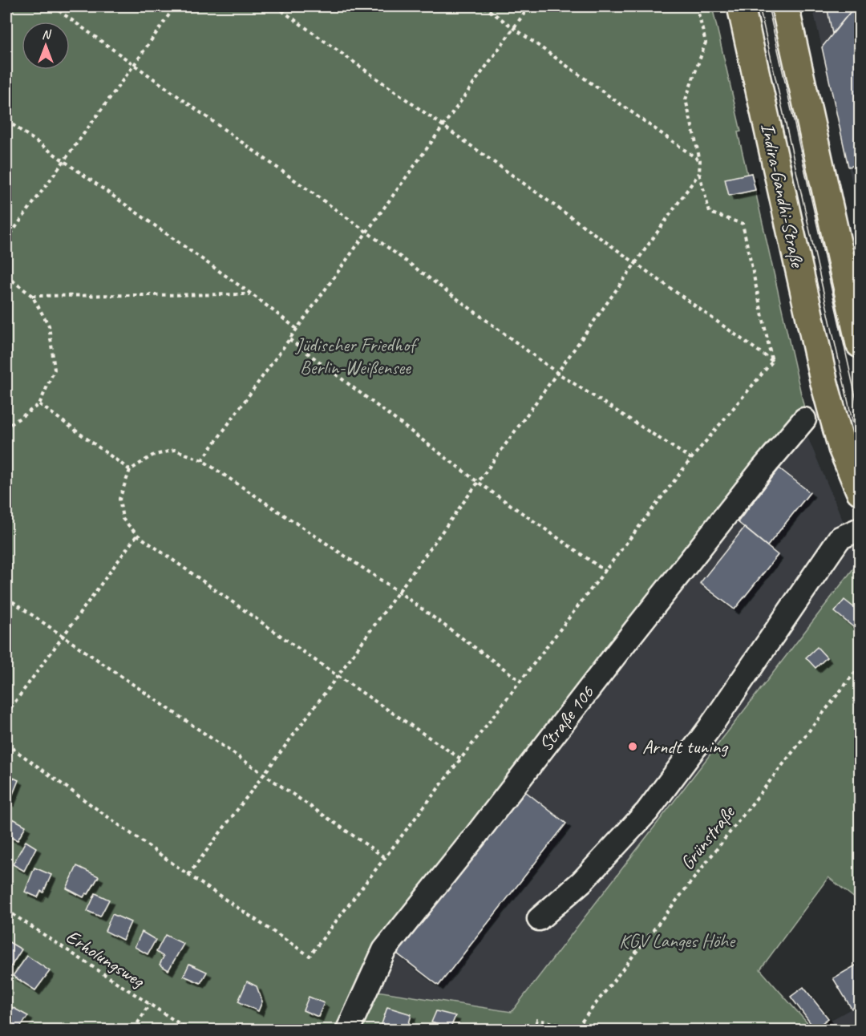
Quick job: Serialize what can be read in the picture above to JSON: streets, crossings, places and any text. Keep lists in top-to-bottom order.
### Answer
{
  "streets": {
    "main road": ["Indira-Gandhi-Straße"],
    "lane": ["Straße 106"],
    "path": ["Grünstraße", "Erholungsweg"]
  },
  "parks": ["Jüdischer Friedhof Berlin-Weißensee", "KGV Langes Höhe"],
  "places": ["Arndt tuning"],
  "north": "top"
}
